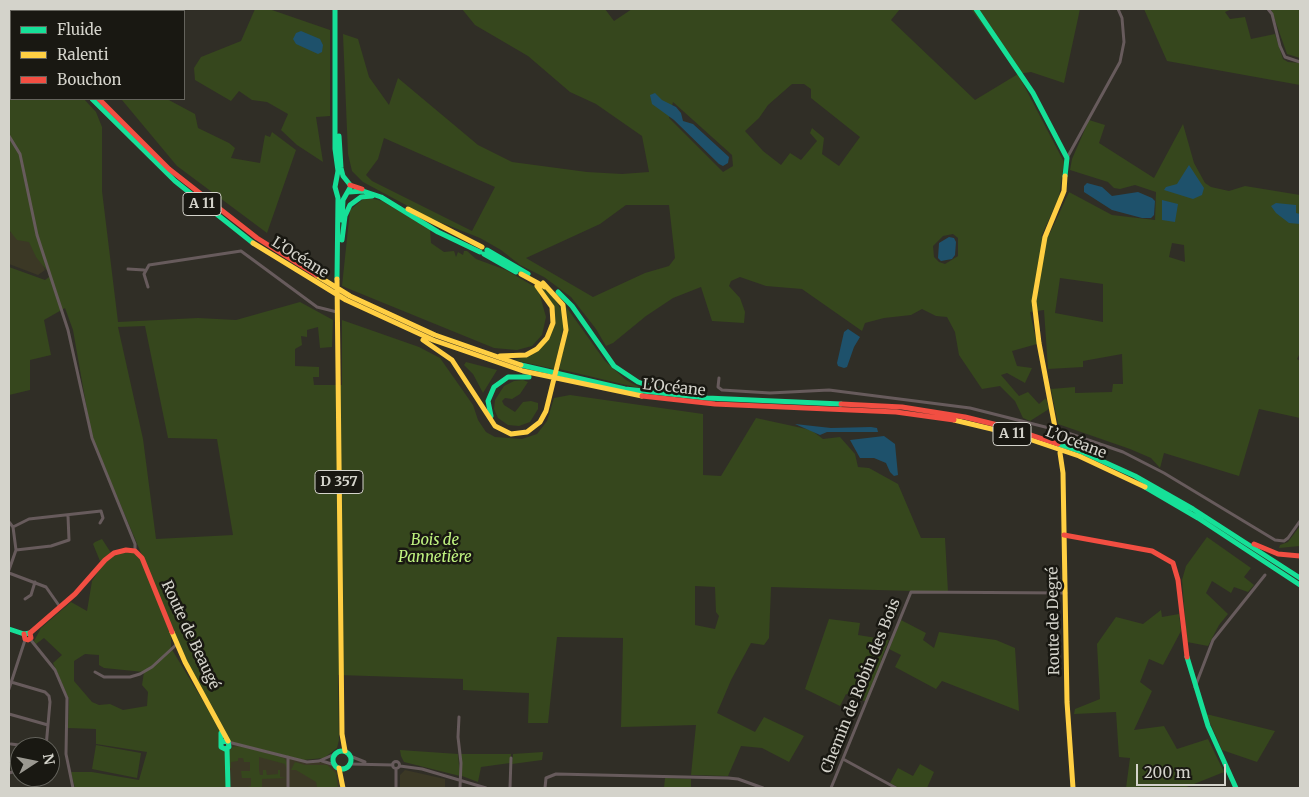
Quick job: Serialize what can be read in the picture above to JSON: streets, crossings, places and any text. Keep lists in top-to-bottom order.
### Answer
{
  "streets": {
    "main road": [
      "A 11",
      "L’Océane",
      "D 357",
      "Route de Degré",
      "Route de Beaugé"
    ],
    "street": ["Chemin de Robin des Bois"]
  },
  "crossings": [
    ["Route de Degré", "Chemin de Robin des Bois"]
  ],
  "parks": ["Bois de Pannetière"],
  "legend": ["Fluide", "Ralenti", "Bouchon"],
  "scale_bar": "200 m",
  "north": "right"
}
